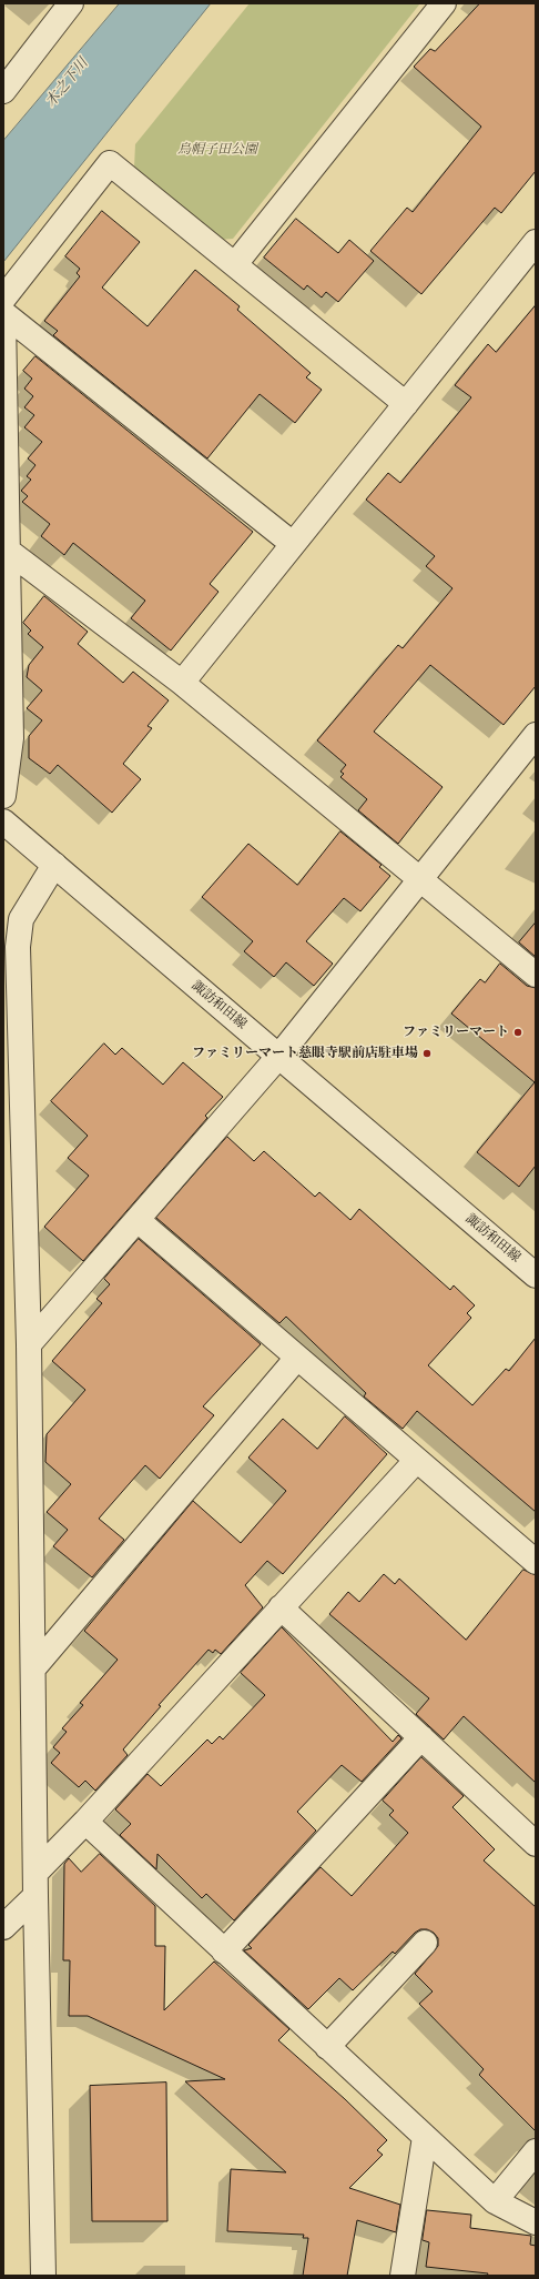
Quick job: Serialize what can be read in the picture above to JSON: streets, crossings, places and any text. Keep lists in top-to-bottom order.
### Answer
{
  "streets": {
    "street": ["諏訪和田線"]
  },
  "water": ["木之下川"],
  "parks": ["烏帽子田公園"],
  "places": ["ファミリーマート", "ファミリーマート慈眼寺駅前店駐車場"]
}
